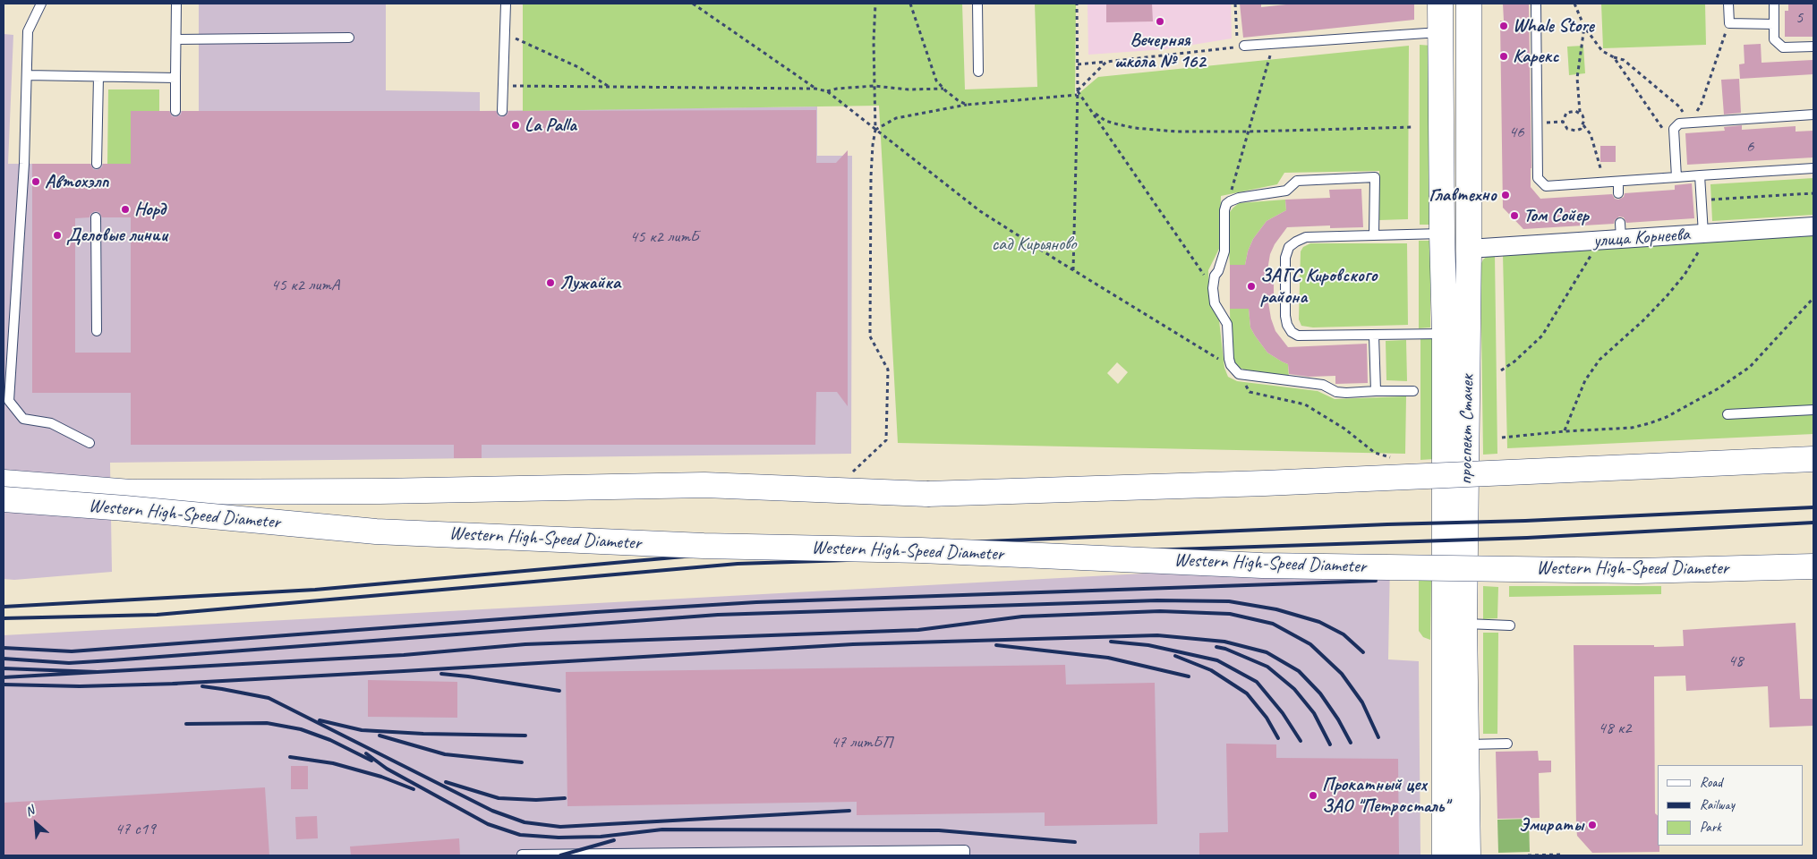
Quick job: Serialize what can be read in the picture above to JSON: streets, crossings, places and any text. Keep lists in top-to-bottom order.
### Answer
{
  "streets": {
    "main road": ["проспект Стачек", "Western High-Speed Diameter"],
    "street": ["улица Корнеева"]
  },
  "crossings": [
    ["улица Корнеева", "проспект Стачек"]
  ],
  "parks": ["сад Кирьяново"],
  "places": [
    "Вечерняя школа № 162",
    "Whale Store",
    "Карекс",
    "La Palla",
    "Автохэлп",
    "Главтехно",
    "Норд",
    "Том Сойер",
    "Деловые линии",
    "Лужайка",
    "ЗАГС Кировского района",
    "Прокатный цех ЗАО \"Петросталь\"",
    "Эмираты"
  ],
  "house_numbers": [
    "5",
    "46",
    "6",
    "45 к2 литБ",
    "45 к2 литА",
    "48",
    "48 к2",
    "47 литБП",
    "47 с19"
  ],
  "legend": ["Road", "Railway", "Park"],
  "north": "top left"
}
